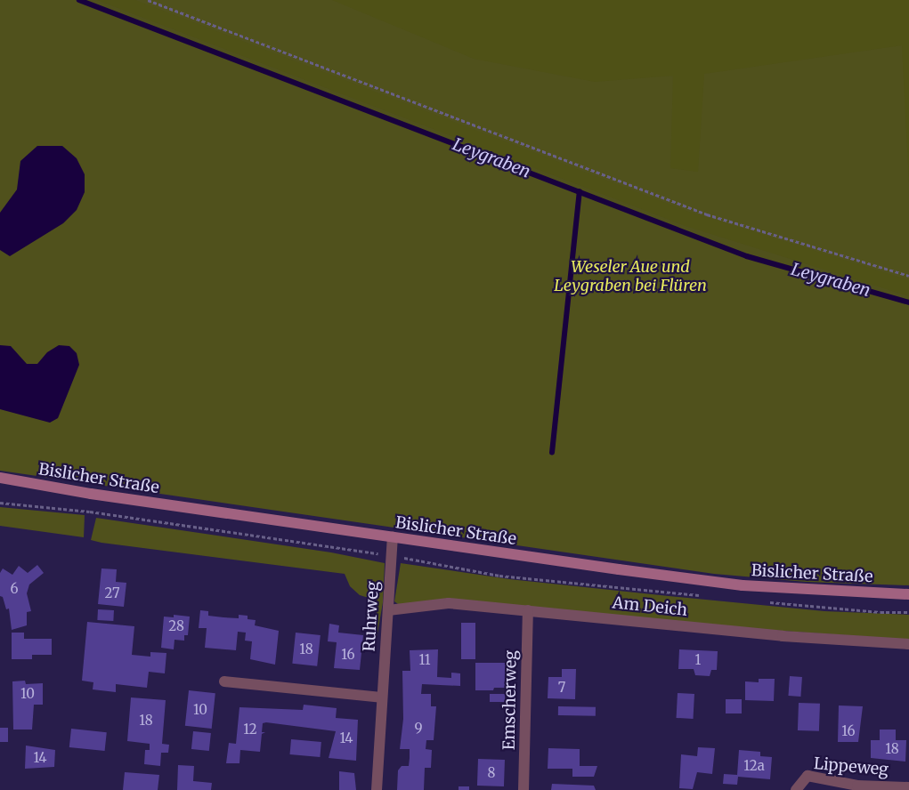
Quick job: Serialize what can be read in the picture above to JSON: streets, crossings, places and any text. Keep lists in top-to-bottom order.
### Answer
{
  "streets": {
    "street": [
      "Bislicher Straße",
      "Am Deich",
      "Ruhrweg",
      "Emscherweg",
      "Lippeweg"
    ]
  },
  "crossings": [
    ["Bislicher Straße", "Ruhrweg"],
    ["Am Deich", "Ruhrweg"],
    ["Am Deich", "Emscherweg"]
  ],
  "water": ["Leygraben"],
  "parks": ["Weseler Aue und Leygraben bei Flüren"],
  "house_numbers": [
    "6",
    "27",
    "28",
    "18",
    "16",
    "11",
    "1",
    "7",
    "10",
    "10",
    "18",
    "9",
    "12",
    "16",
    "14",
    "18",
    "14",
    "12a",
    "8"
  ]
}
